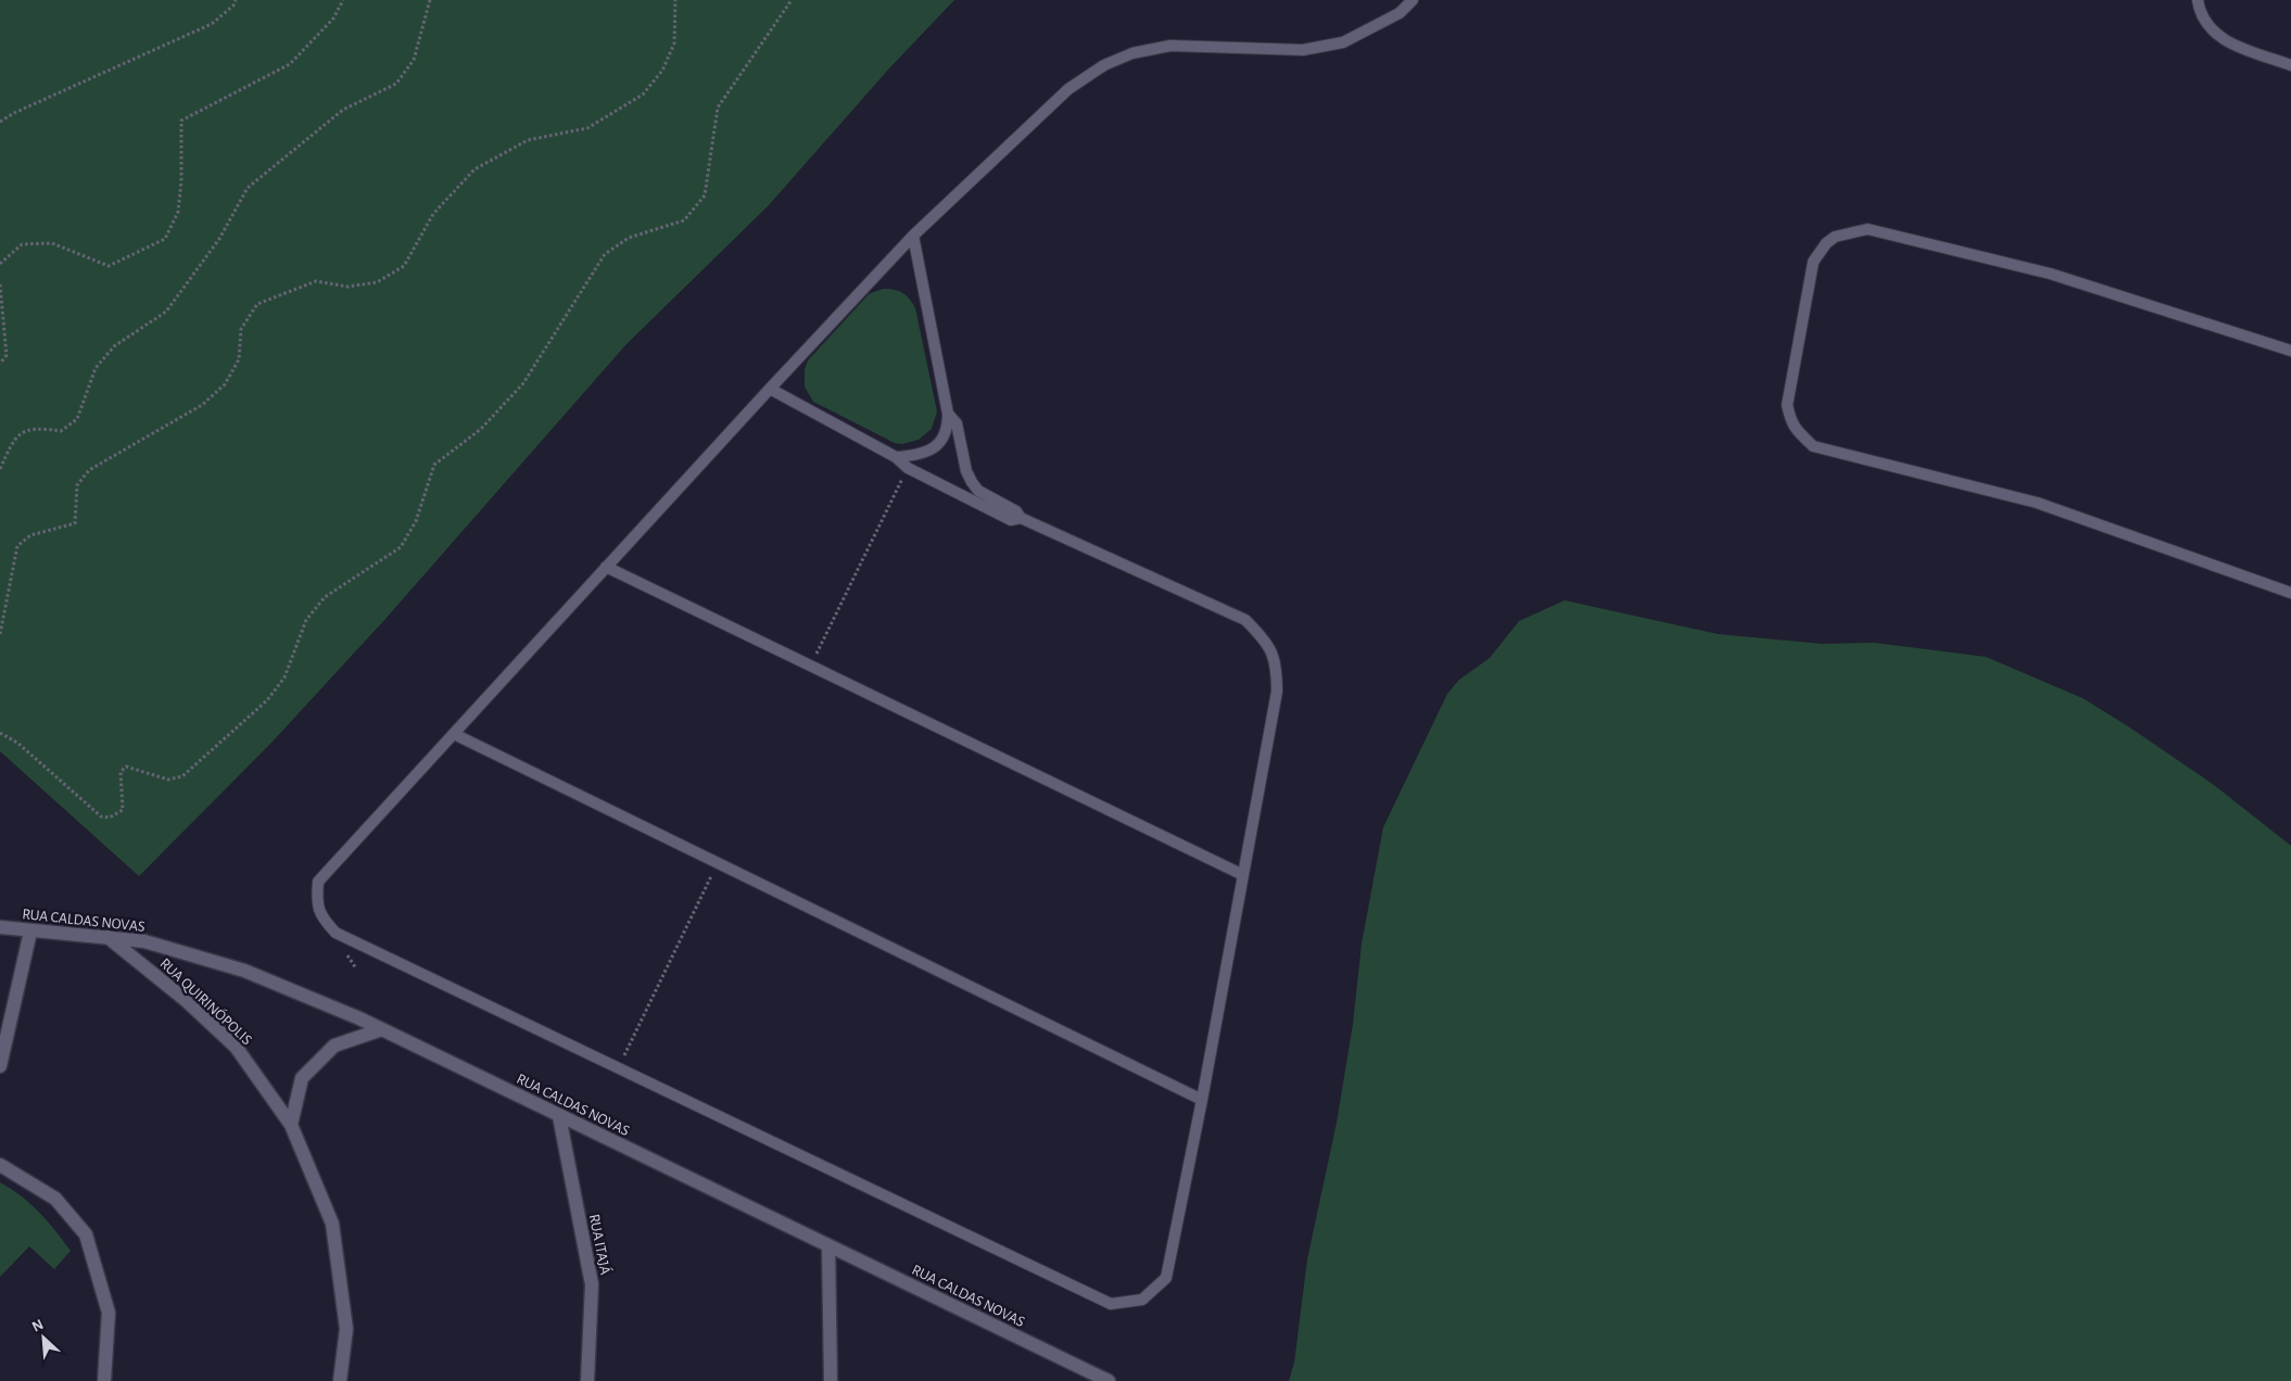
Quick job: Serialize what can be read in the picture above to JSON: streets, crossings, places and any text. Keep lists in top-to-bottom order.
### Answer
{
  "streets": {
    "street": ["RUA CALDAS NOVAS", "RUA QUIRINÓPOLIS", "RUA ITAJÁ"]
  },
  "crossings": [
    ["RUA CALDAS NOVAS", "RUA QUIRINÓPOLIS"],
    ["RUA CALDAS NOVAS", "RUA ITAJÁ"]
  ],
  "north": "top left"
}
